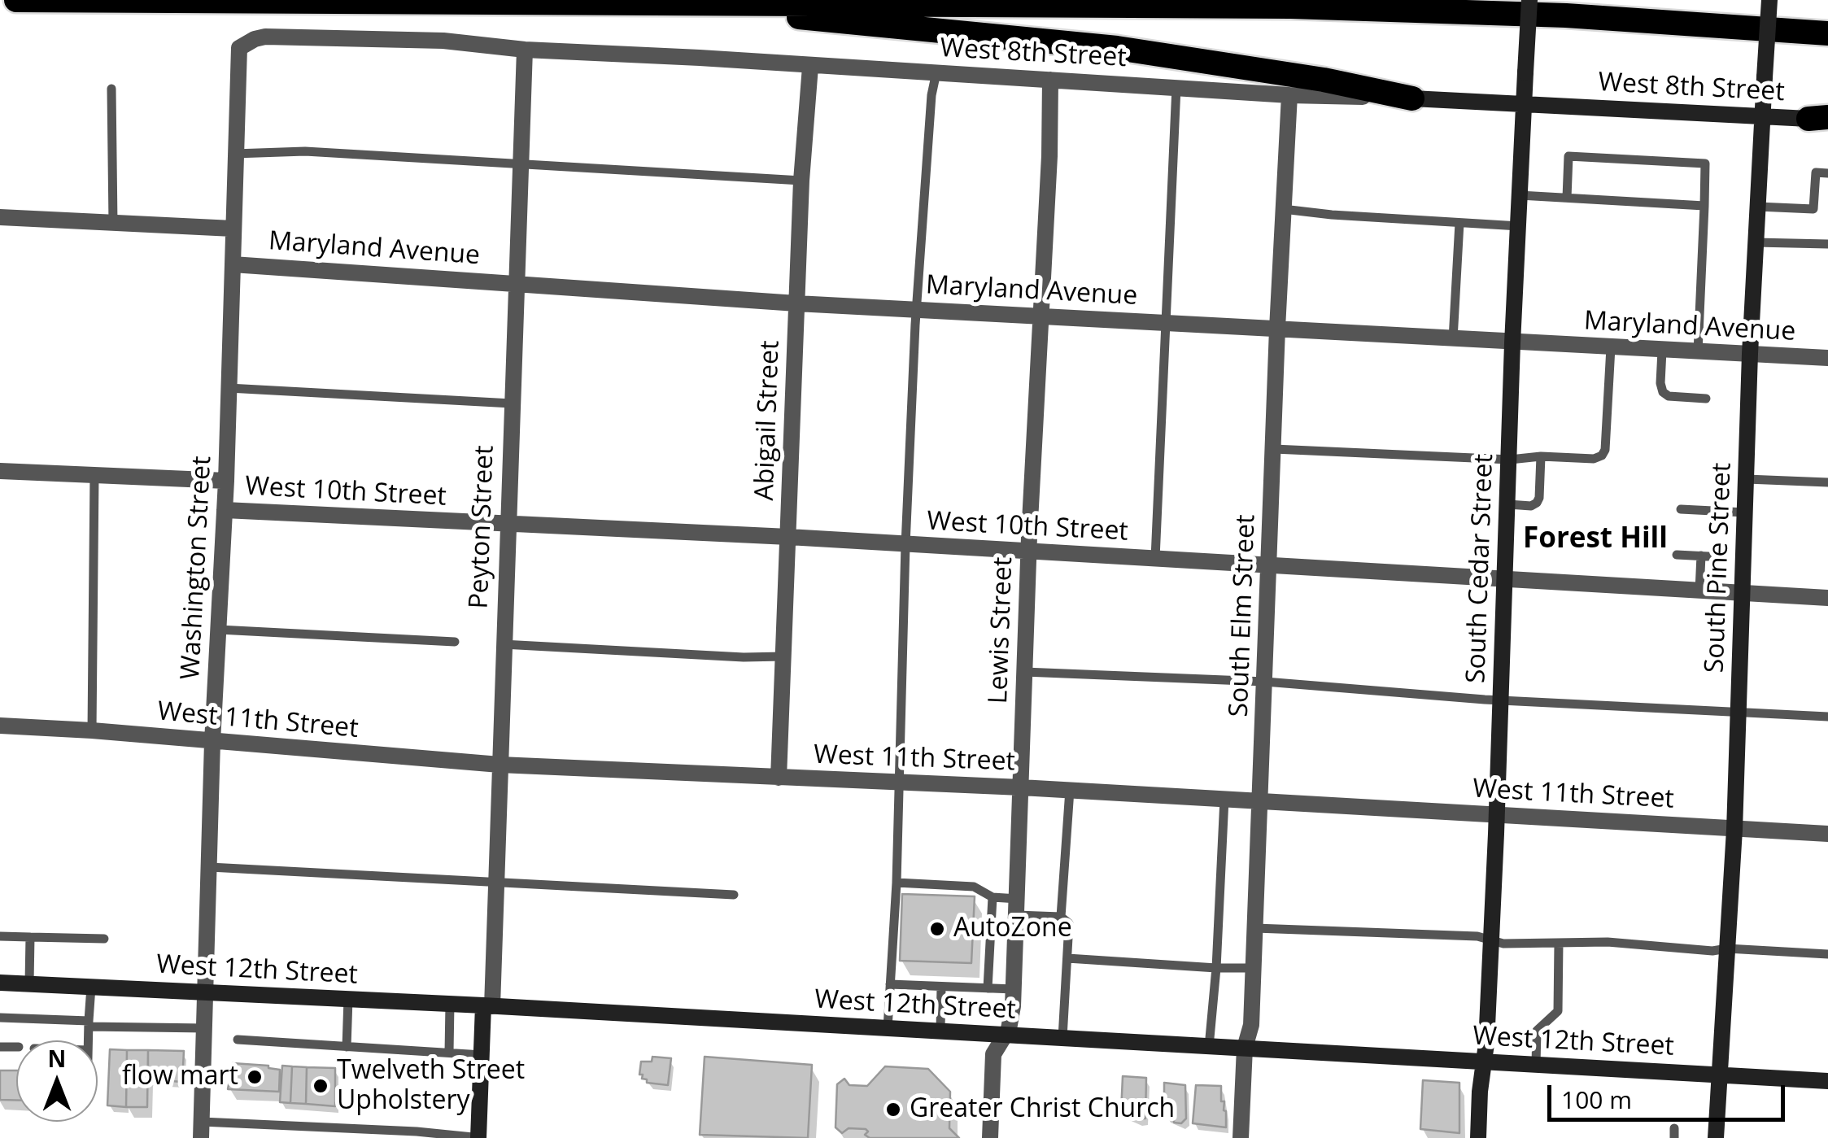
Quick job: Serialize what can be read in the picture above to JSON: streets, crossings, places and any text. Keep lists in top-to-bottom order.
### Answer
{
  "streets": {
    "main road": [
      "West 8th Street",
      "Peyton Street",
      "South Pine Street",
      "South Cedar Street",
      "West 12th Street"
    ],
    "street": [
      "Maryland Avenue",
      "Abigail Street",
      "West 10th Street",
      "Washington Street",
      "South Elm Street",
      "Lewis Street",
      "West 11th Street"
    ]
  },
  "crossings": [
    ["West 8th Street", "Abigail Street"],
    ["West 8th Street", "Peyton Street"],
    ["West 8th Street", "Washington Street"],
    ["West 8th Street", "South Pine Street"],
    ["West 8th Street", "South Cedar Street"],
    ["West 8th Street", "South Elm Street"],
    ["West 8th Street", "Lewis Street"],
    ["Maryland Avenue", "Abigail Street"],
    ["Maryland Avenue", "Peyton Street"],
    ["Maryland Avenue", "Washington Street"],
    ["Maryland Avenue", "South Pine Street"],
    ["Maryland Avenue", "South Cedar Street"],
    ["Maryland Avenue", "South Elm Street"],
    ["Maryland Avenue", "Lewis Street"],
    ["Abigail Street", "West 10th Street"],
    ["Abigail Street", "West 11th Street"],
    ["West 10th Street", "Peyton Street"],
    ["West 10th Street", "Washington Street"],
    ["West 10th Street", "South Pine Street"],
    ["West 10th Street", "South Cedar Street"],
    ["West 10th Street", "South Elm Street"],
    ["West 10th Street", "Lewis Street"],
    ["Peyton Street", "West 11th Street"],
    ["Peyton Street", "West 12th Street"],
    ["Washington Street", "West 11th Street"],
    ["Washington Street", "West 12th Street"],
    ["South Pine Street", "West 11th Street"],
    ["South Pine Street", "West 12th Street"],
    ["South Cedar Street", "West 11th Street"],
    ["South Cedar Street", "West 12th Street"],
    ["South Elm Street", "West 11th Street"],
    ["South Elm Street", "West 12th Street"],
    ["Lewis Street", "West 11th Street"],
    ["Lewis Street", "West 12th Street"]
  ],
  "districts": ["Forest Hill"],
  "places": [
    "AutoZone",
    "flow mart",
    "Twelveth Street Upholstery",
    "Greater Christ Church"
  ],
  "scale_bar": "100 m",
  "north": "top"
}
